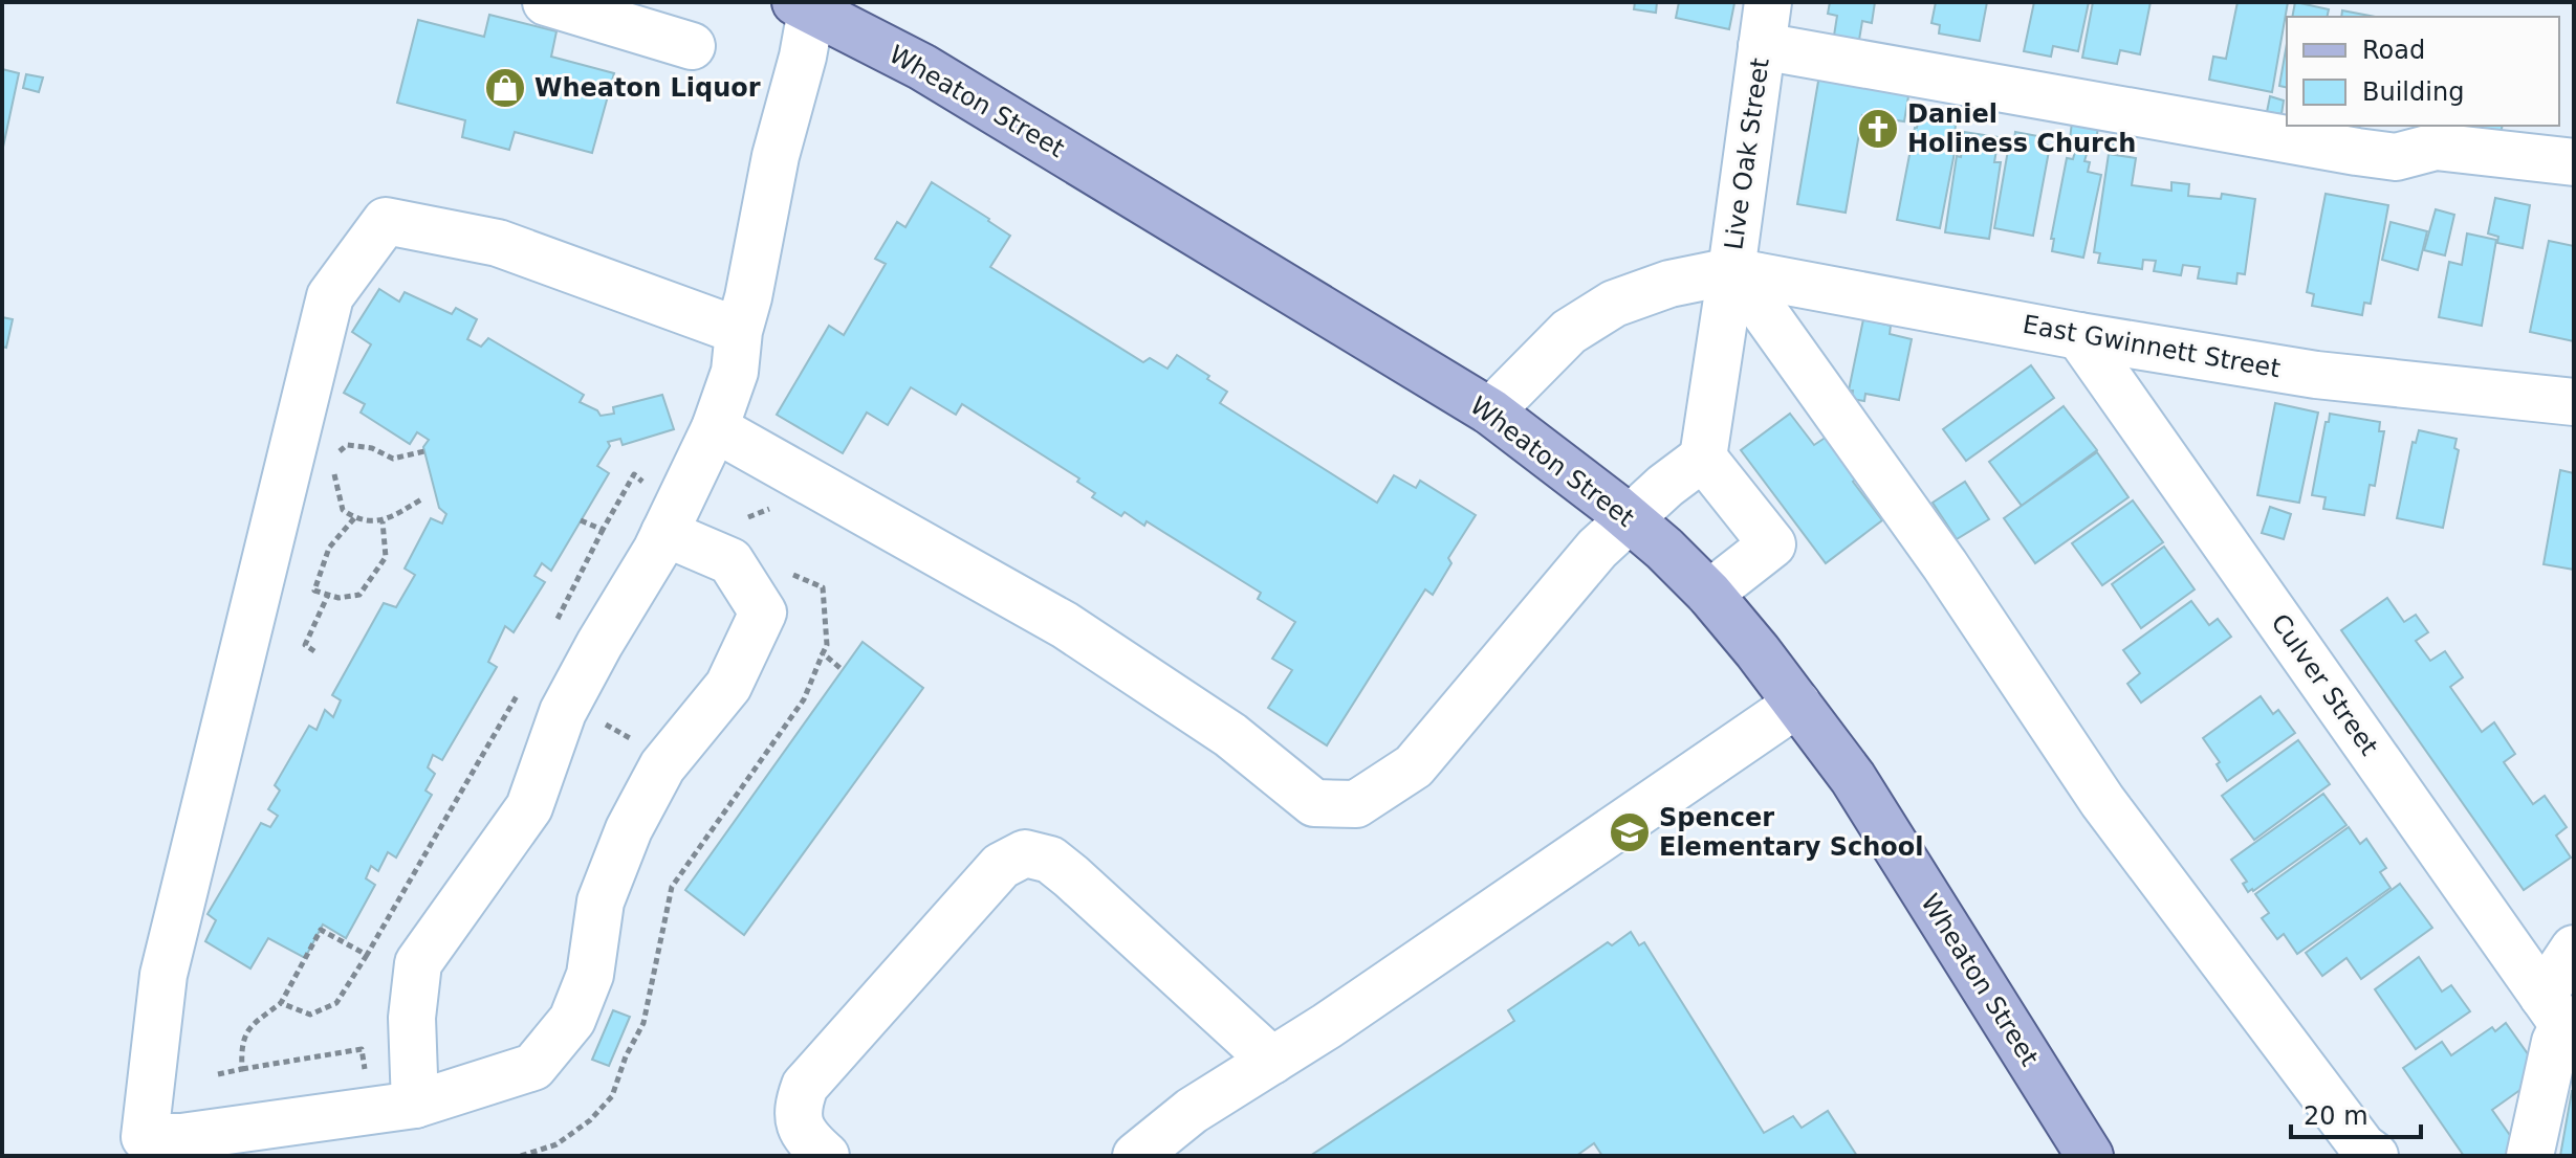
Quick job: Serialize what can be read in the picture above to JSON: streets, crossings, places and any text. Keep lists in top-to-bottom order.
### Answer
{
  "streets": {
    "main road": ["Wheaton Street"],
    "street": ["Live Oak Street", "East Gwinnett Street", "Culver Street"]
  },
  "crossings": [
    ["Wheaton Street", "Live Oak Street"],
    ["Live Oak Street", "East Gwinnett Street"],
    ["East Gwinnett Street", "Culver Street"]
  ],
  "places": {
    "shop": ["Wheaton Liquor"],
    "church": ["Daniel Holiness Church"],
    "school or university": ["Spencer Elementary School"]
  },
  "legend": ["Road", "Building"],
  "scale_bar": "20 m"
}
